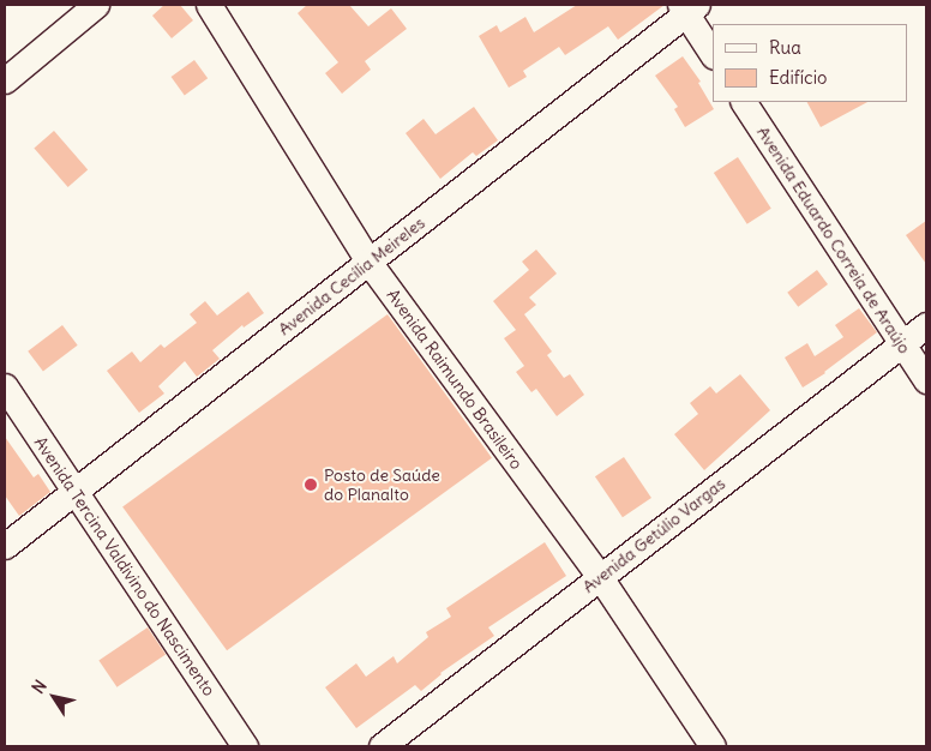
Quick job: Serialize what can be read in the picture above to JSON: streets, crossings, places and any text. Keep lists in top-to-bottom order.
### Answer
{
  "streets": {
    "street": [
      "Avenida Eduardo Correia de Araújo",
      "Avenida Cecília Meireles",
      "Avenida Raimundo Brasileiro",
      "Avenida Getúlio Vargas",
      "Avenida Tercina Valdivino do Nascimento"
    ]
  },
  "crossings": [
    ["Avenida Eduardo Correia de Araújo", "Avenida Getúlio Vargas"],
    ["Avenida Cecília Meireles", "Avenida Raimundo Brasileiro"],
    ["Avenida Cecília Meireles", "Avenida Tercina Valdivino do Nascimento"],
    ["Avenida Raimundo Brasileiro", "Avenida Getúlio Vargas"]
  ],
  "places": ["Posto de Saúde do Planalto"],
  "legend": ["Rua", "Edifício"],
  "north": "top left"
}
